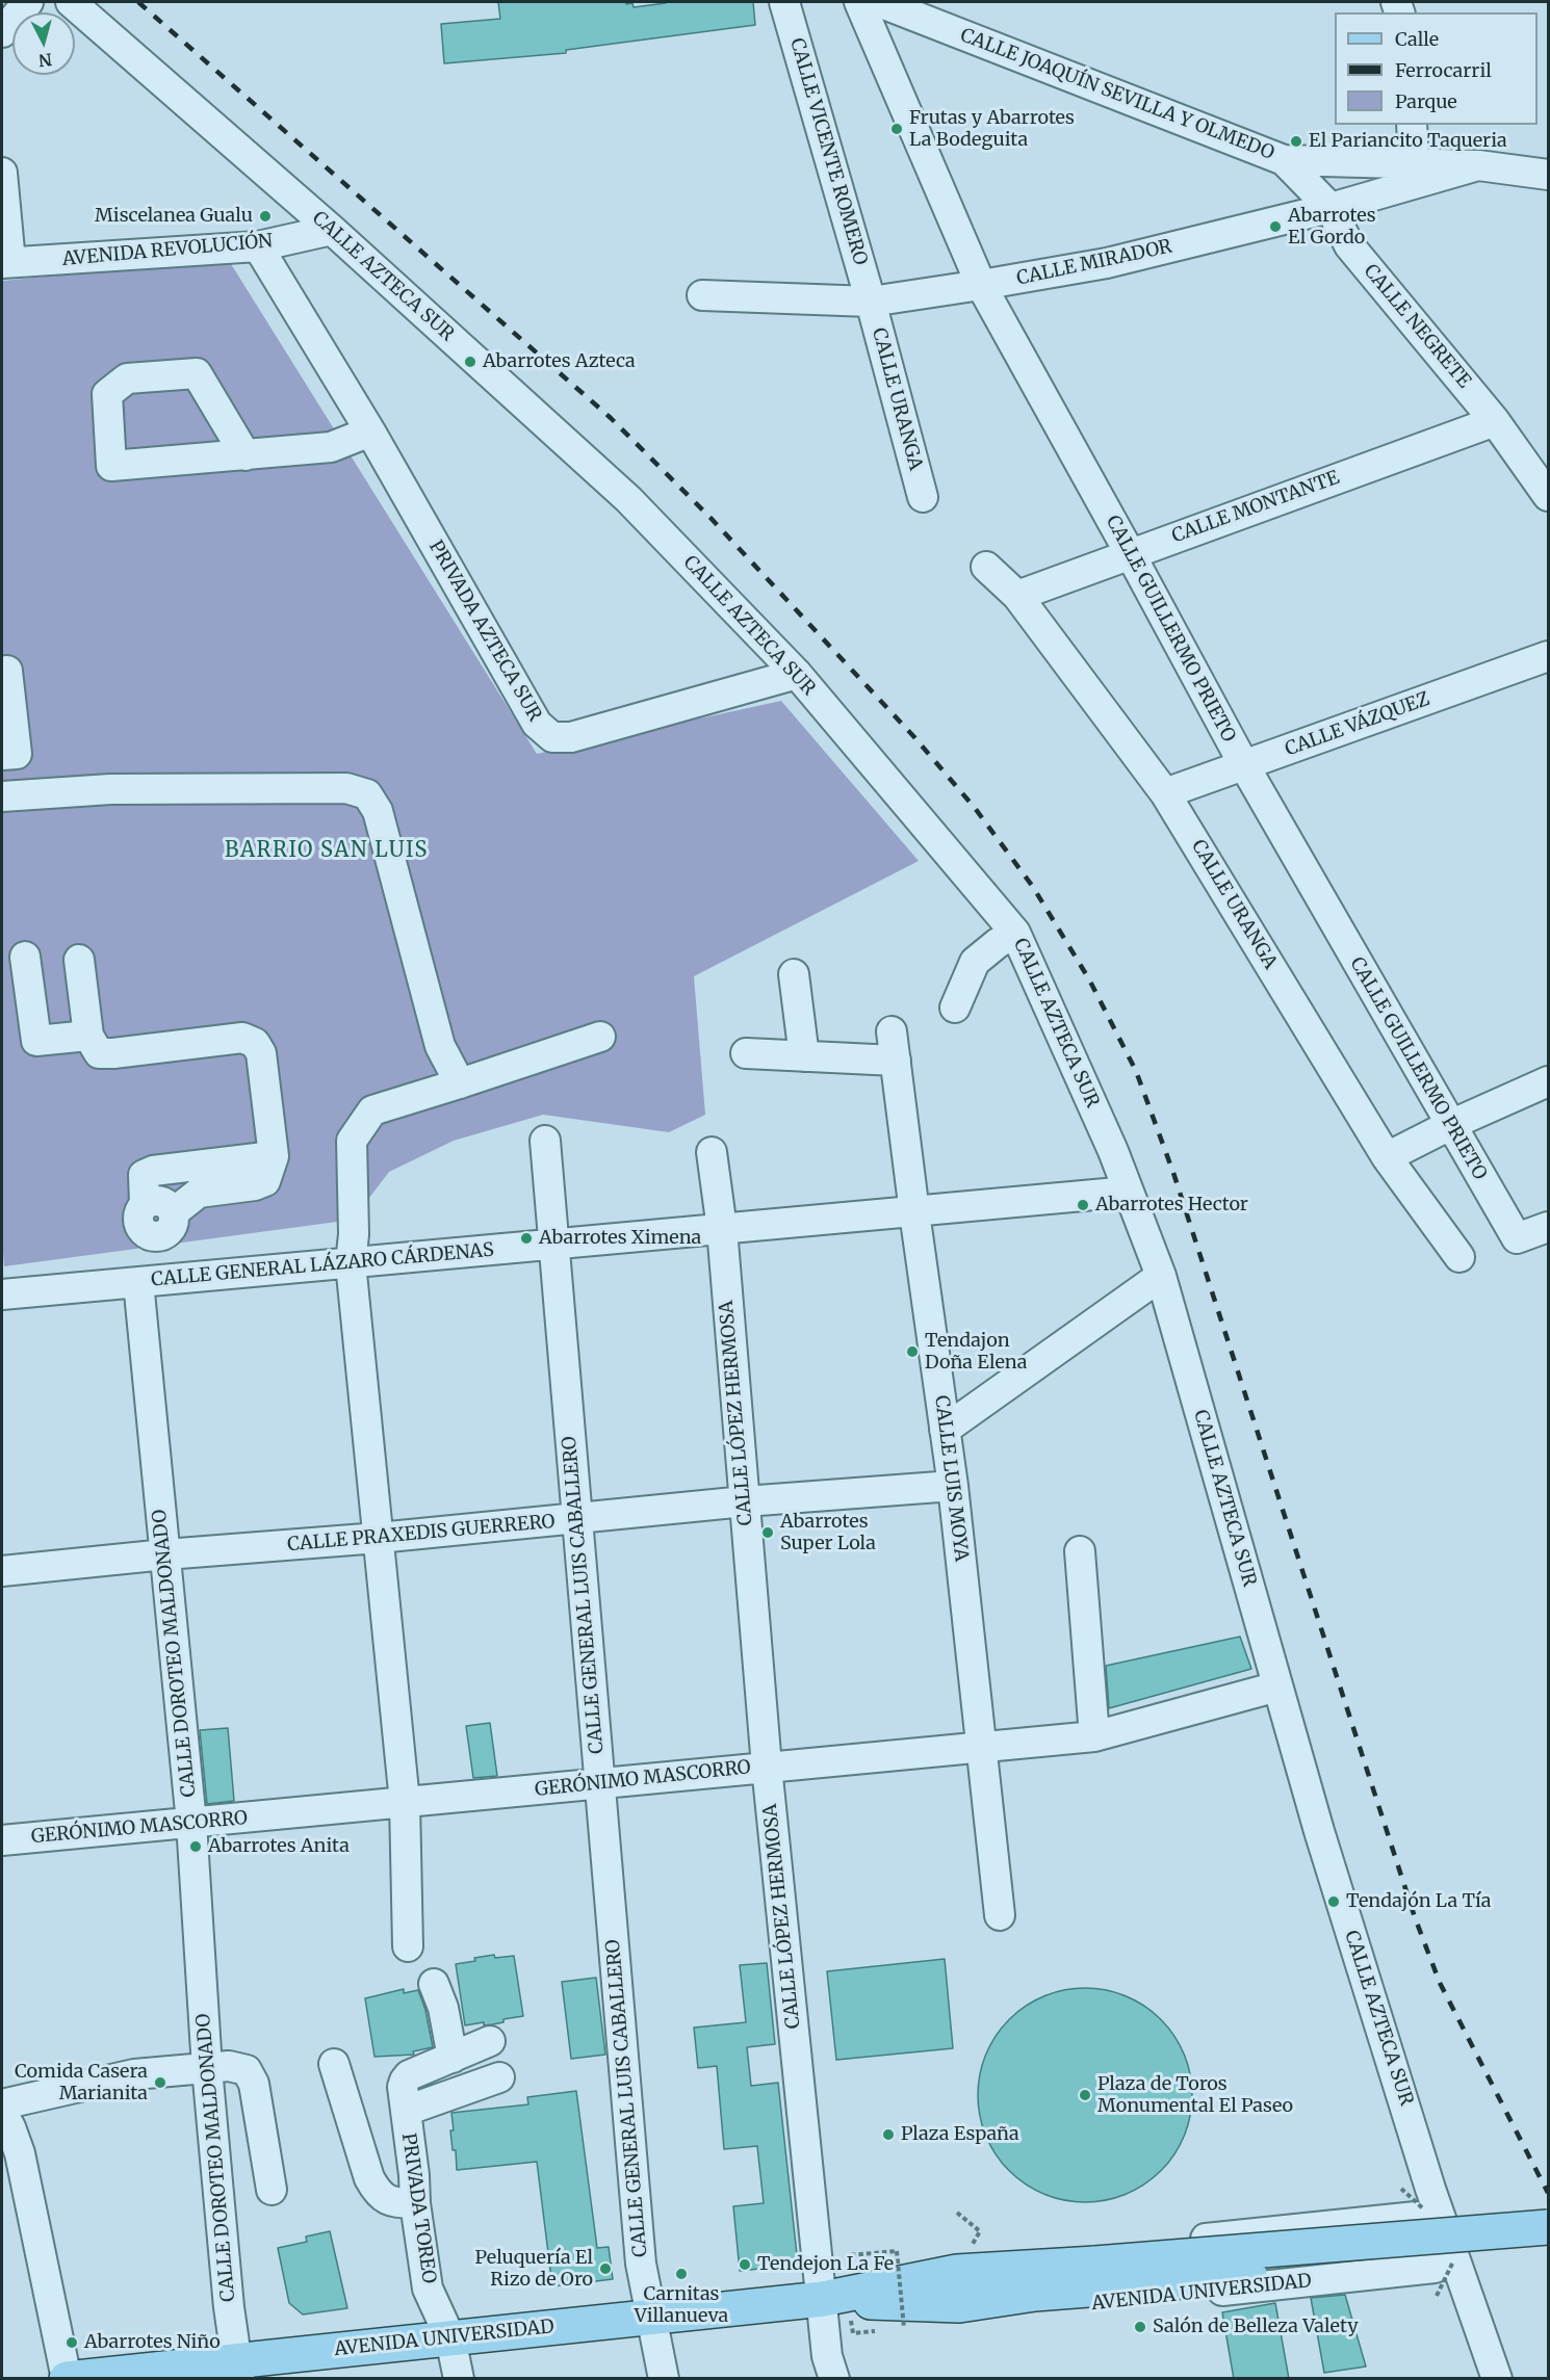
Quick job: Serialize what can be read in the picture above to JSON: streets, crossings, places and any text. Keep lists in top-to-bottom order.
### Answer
{
  "streets": {
    "main road": ["AVENIDA UNIVERSIDAD"],
    "street": [
      "CALLE JOAQUÍN SEVILLA Y OLMEDO",
      "CALLE VICENTE ROMERO",
      "AVENIDA REVOLUCIÓN",
      "CALLE MIRADOR",
      "CALLE AZTECA SUR",
      "CALLE NEGRETE",
      "CALLE URANGA",
      "CALLE MONTANTE",
      "CALLE GUILLERMO PRIETO",
      "PRIVADA AZTECA SUR",
      "CALLE VÁZQUEZ",
      "CALLE GENERAL LÁZARO CÁRDENAS",
      "CALLE LÓPEZ HERMOSA",
      "CALLE LUIS MOYA",
      "CALLE PRAXEDIS GUERRERO",
      "CALLE GENERAL LUIS CABALLERO",
      "CALLE DOROTEO MALDONADO",
      "GERÓNIMO MASCORRO",
      "PRIVADA TOREO"
    ]
  },
  "crossings": [
    ["CALLE JOAQUÍN SEVILLA Y OLMEDO", "CALLE MIRADOR"],
    ["CALLE JOAQUÍN SEVILLA Y OLMEDO", "CALLE NEGRETE"],
    ["CALLE JOAQUÍN SEVILLA Y OLMEDO", "CALLE GUILLERMO PRIETO"],
    ["CALLE VICENTE ROMERO", "CALLE MIRADOR"],
    ["CALLE VICENTE ROMERO", "CALLE URANGA"],
    ["AVENIDA REVOLUCIÓN", "CALLE AZTECA SUR"],
    ["AVENIDA REVOLUCIÓN", "PRIVADA AZTECA SUR"],
    ["CALLE MIRADOR", "CALLE NEGRETE"],
    ["CALLE MIRADOR", "CALLE URANGA"],
    ["CALLE MIRADOR", "CALLE GUILLERMO PRIETO"],
    ["CALLE AZTECA SUR", "PRIVADA AZTECA SUR"],
    ["CALLE AZTECA SUR", "CALLE GENERAL LÁZARO CÁRDENAS"],
    ["CALLE AZTECA SUR", "GERÓNIMO MASCORRO"],
    ["CALLE NEGRETE", "CALLE MONTANTE"],
    ["CALLE URANGA", "CALLE MONTANTE"],
    ["CALLE URANGA", "CALLE VÁZQUEZ"],
    ["CALLE MONTANTE", "CALLE GUILLERMO PRIETO"],
    ["CALLE GUILLERMO PRIETO", "CALLE VÁZQUEZ"],
    ["CALLE GENERAL LÁZARO CÁRDENAS", "CALLE LÓPEZ HERMOSA"],
    ["CALLE GENERAL LÁZARO CÁRDENAS", "CALLE LUIS MOYA"],
    ["CALLE GENERAL LÁZARO CÁRDENAS", "CALLE GENERAL LUIS CABALLERO"],
    ["CALLE GENERAL LÁZARO CÁRDENAS", "CALLE DOROTEO MALDONADO"],
    ["CALLE LÓPEZ HERMOSA", "CALLE PRAXEDIS GUERRERO"],
    ["CALLE LÓPEZ HERMOSA", "GERÓNIMO MASCORRO"],
    ["CALLE LÓPEZ HERMOSA", "AVENIDA UNIVERSIDAD"],
    ["CALLE LUIS MOYA", "CALLE PRAXEDIS GUERRERO"],
    ["CALLE LUIS MOYA", "GERÓNIMO MASCORRO"],
    ["CALLE PRAXEDIS GUERRERO", "CALLE GENERAL LUIS CABALLERO"],
    ["CALLE PRAXEDIS GUERRERO", "CALLE DOROTEO MALDONADO"],
    ["CALLE GENERAL LUIS CABALLERO", "GERÓNIMO MASCORRO"],
    ["CALLE GENERAL LUIS CABALLERO", "AVENIDA UNIVERSIDAD"],
    ["CALLE DOROTEO MALDONADO", "GERÓNIMO MASCORRO"],
    ["CALLE DOROTEO MALDONADO", "AVENIDA UNIVERSIDAD"],
    ["PRIVADA TOREO", "AVENIDA UNIVERSIDAD"]
  ],
  "districts": ["BARRIO SAN LUIS"],
  "places": [
    "Frutas y Abarrotes La Bodeguita",
    "El Pariancito Taqueria",
    "Miscelanea Gualu",
    "Abarrotes El Gordo",
    "Abarrotes Azteca",
    "Abarrotes Hector",
    "Abarrotes Ximena",
    "Tendajon Doña Elena",
    "Abarrotes Super Lola",
    "Abarrotes Anita",
    "Tendajón La Tía",
    "Comida Casera Marianita",
    "Plaza de Toros Monumental El Paseo",
    "Plaza España",
    "Tendejon La Fe",
    "Peluquería El Rizo de Oro",
    "Carnitas Villanueva",
    "Salón de Belleza Valety",
    "Abarrotes Niño"
  ],
  "legend": ["Calle", "Ferrocarril", "Parque"],
  "north": "bottom"
}
